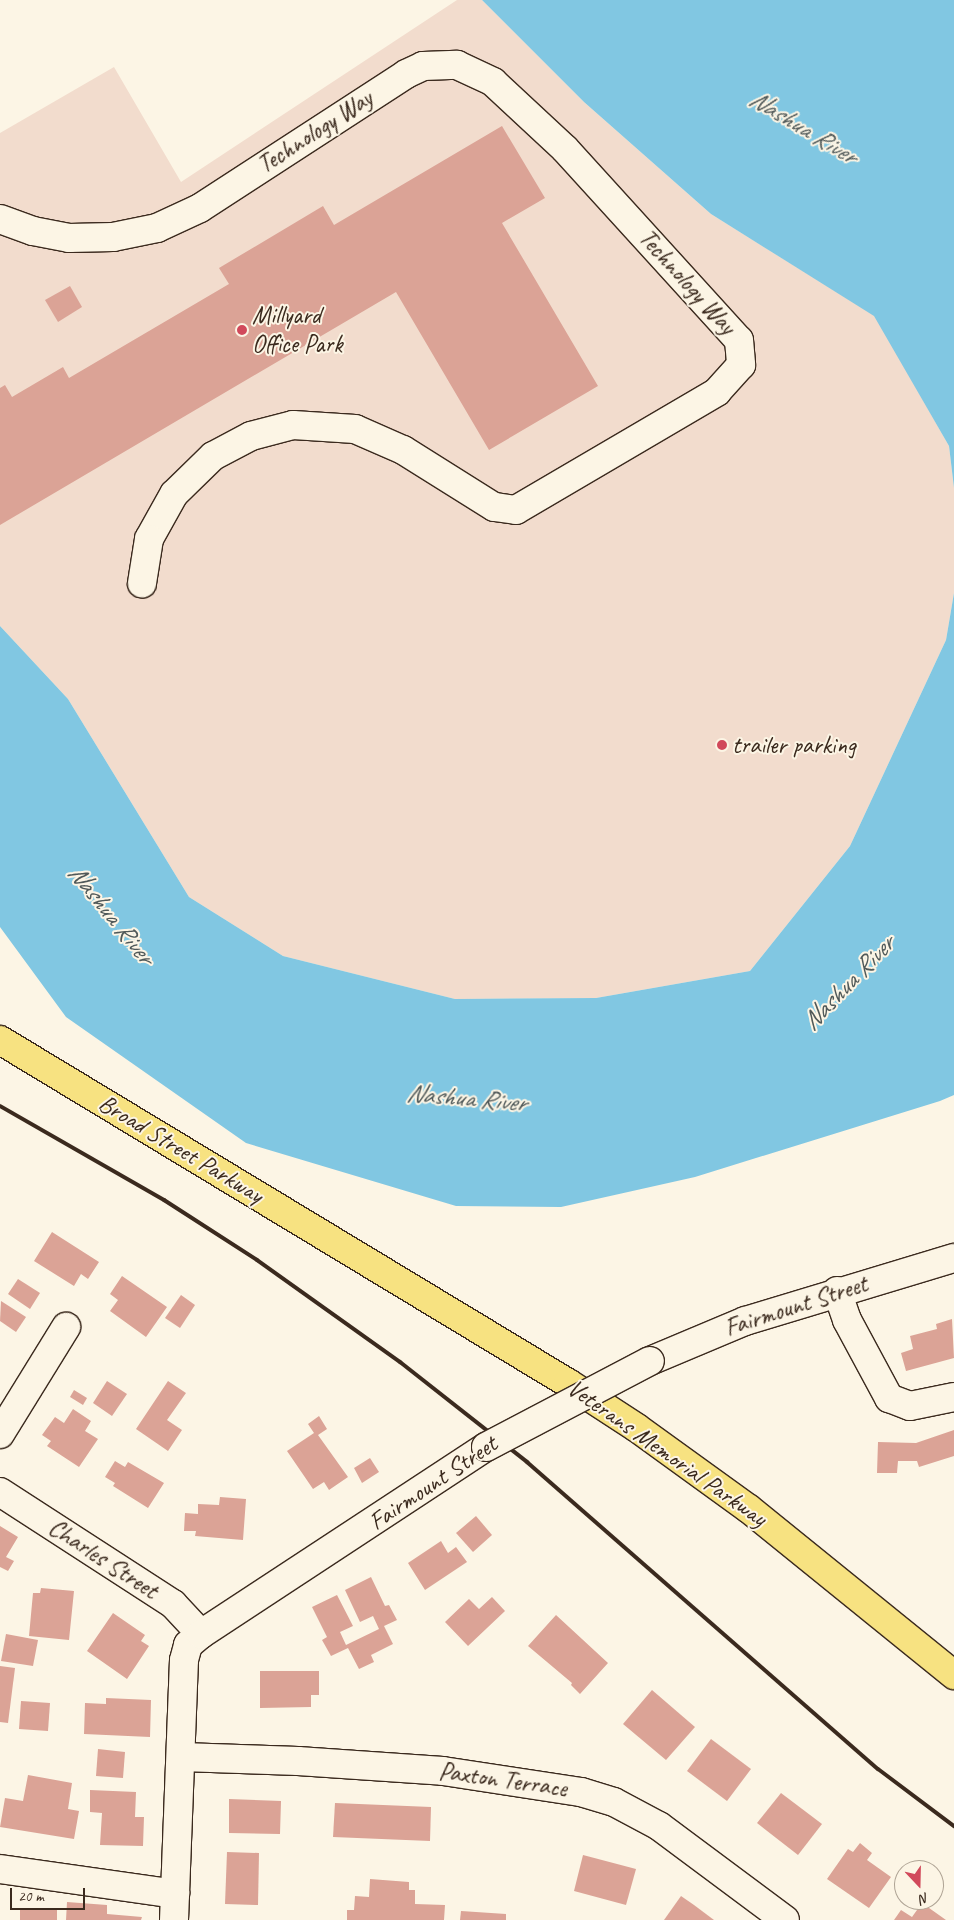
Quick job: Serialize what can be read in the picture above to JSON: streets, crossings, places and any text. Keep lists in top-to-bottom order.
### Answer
{
  "streets": {
    "main road": ["Broad Street Parkway", "Veterans Memorial Parkway"],
    "street": [
      "Technology Way",
      "Fairmount Street",
      "Charles Street",
      "Paxton Terrace"
    ]
  },
  "crossings": [
    ["Broad Street Parkway", "Veterans Memorial Parkway"],
    ["Fairmount Street", "Charles Street"],
    ["Fairmount Street", "Paxton Terrace"]
  ],
  "water": ["Nashua River"],
  "places": ["Millyard Office Park", "trailer parking"],
  "scale_bar": "20 m",
  "north": "bottom"
}
